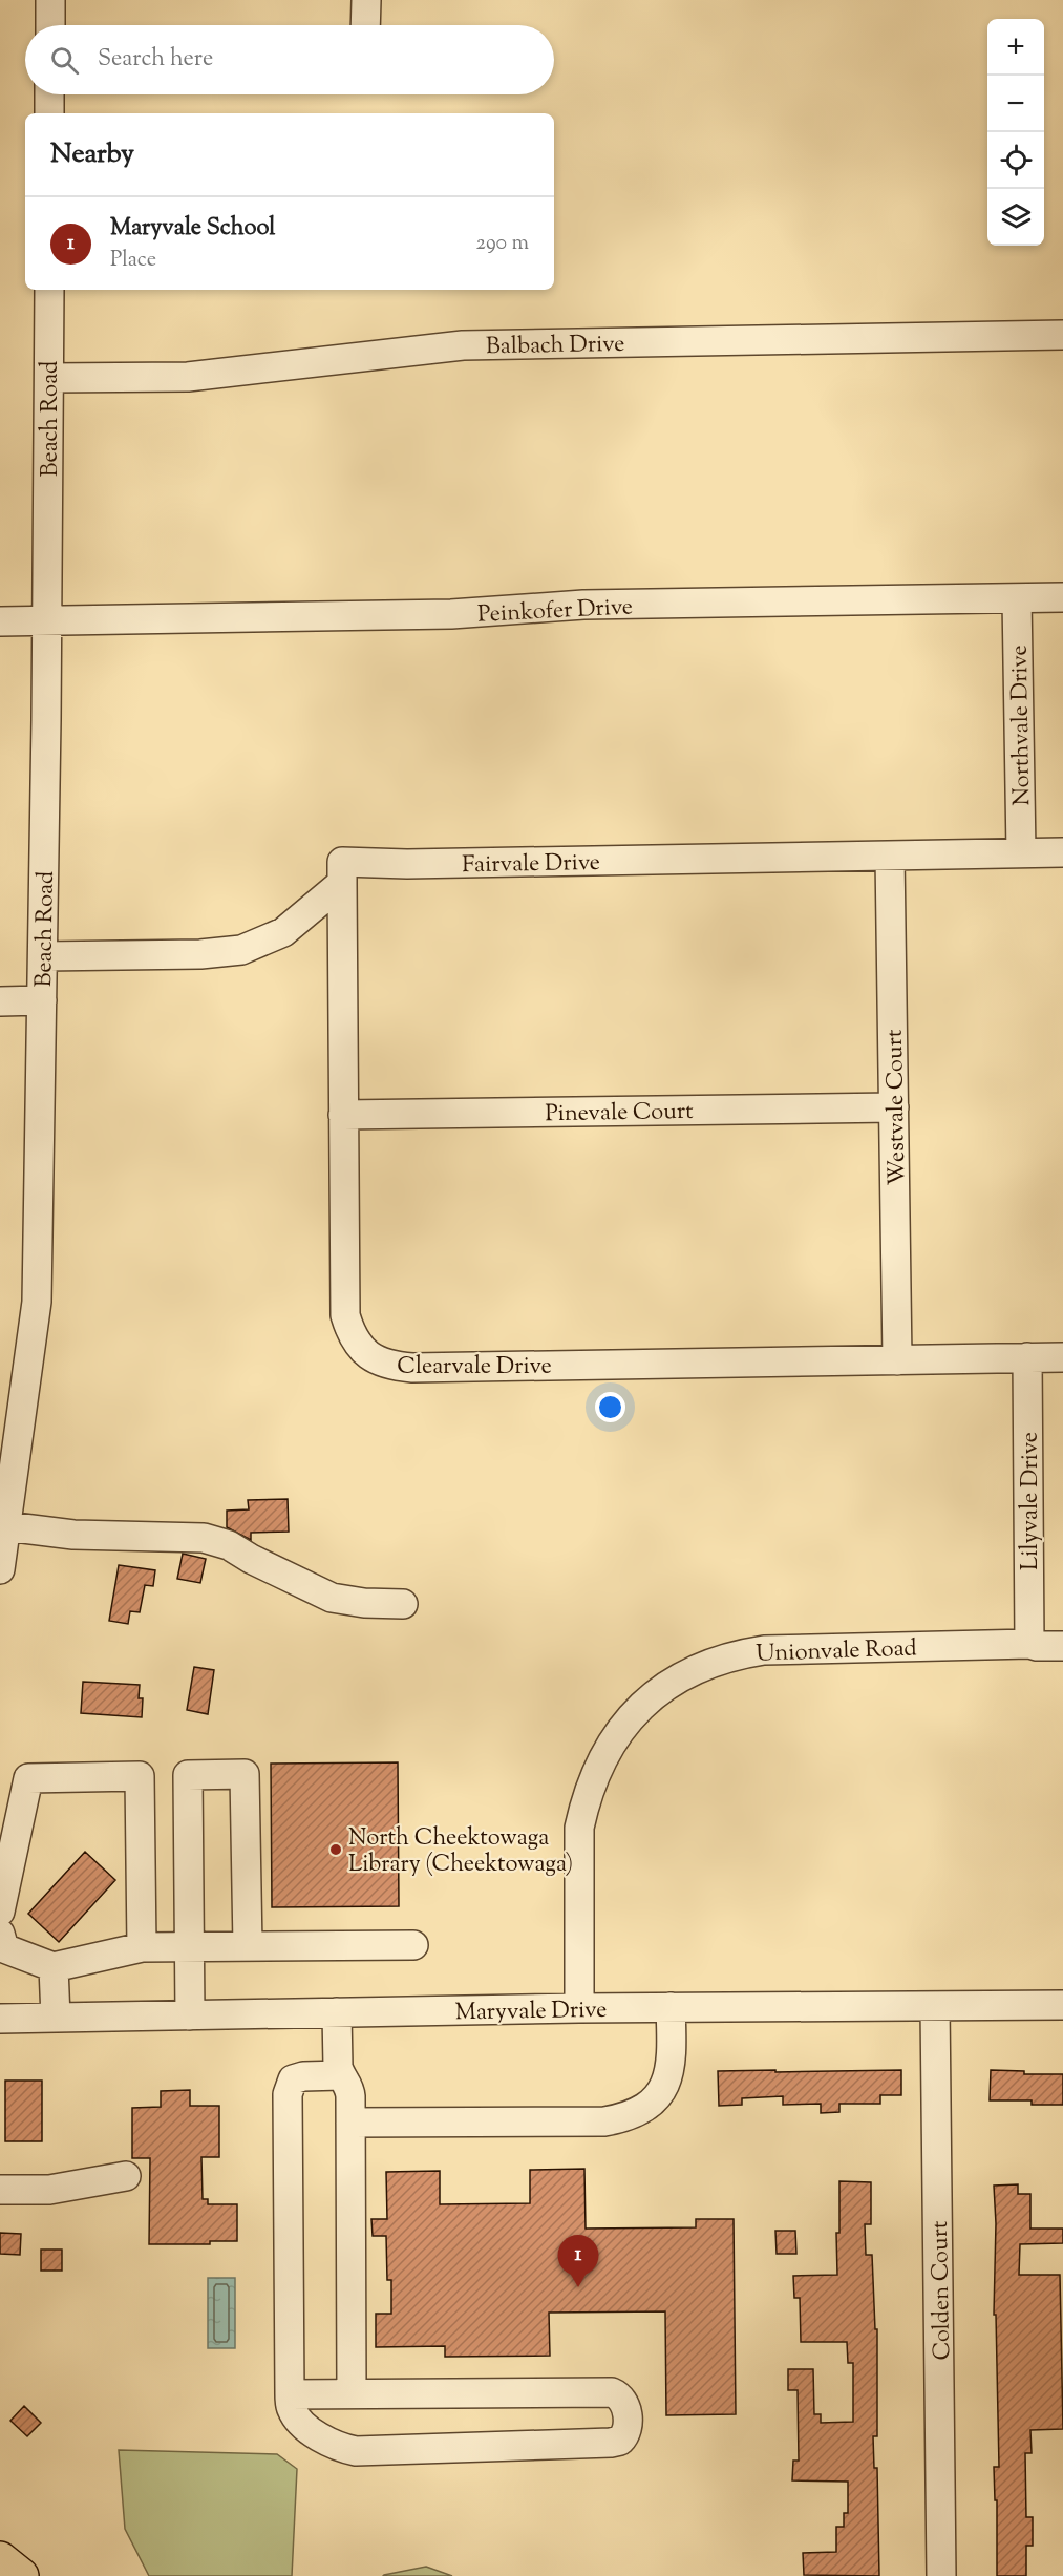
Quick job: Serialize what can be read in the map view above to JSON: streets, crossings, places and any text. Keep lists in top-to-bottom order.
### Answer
{
  "streets": {
    "street": [
      "Balbach Drive",
      "Beach Road",
      "Peinkofer Drive",
      "Northvale Drive",
      "Fairvale Drive",
      "Westvale Court",
      "Pinevale Court",
      "Clearvale Drive",
      "Lilyvale Drive",
      "Unionvale Road",
      "Maryvale Drive",
      "Colden Court"
    ]
  },
  "crossings": [
    ["Balbach Drive", "Beach Road"],
    ["Beach Road", "Peinkofer Drive"],
    ["Beach Road", "Fairvale Drive"],
    ["Peinkofer Drive", "Northvale Drive"],
    ["Northvale Drive", "Fairvale Drive"],
    ["Fairvale Drive", "Westvale Court"],
    ["Fairvale Drive", "Clearvale Drive"],
    ["Westvale Court", "Pinevale Court"],
    ["Westvale Court", "Clearvale Drive"],
    ["Pinevale Court", "Clearvale Drive"],
    ["Clearvale Drive", "Lilyvale Drive"],
    ["Lilyvale Drive", "Unionvale Road"],
    ["Unionvale Road", "Maryvale Drive"],
    ["Maryvale Drive", "Colden Court"]
  ],
  "places": ["North Cheektowaga Library (Cheektowaga)"],
  "page": {
    "map_buttons": ["+", "−"],
    "search": "Search here",
    "heading": "Nearby",
    "list": [
      {
        "mark": "1",
        "name": "Maryvale School",
        "note": "Place",
        "value": "290 m"
      }
    ],
    "pins": "1"
  }
}
